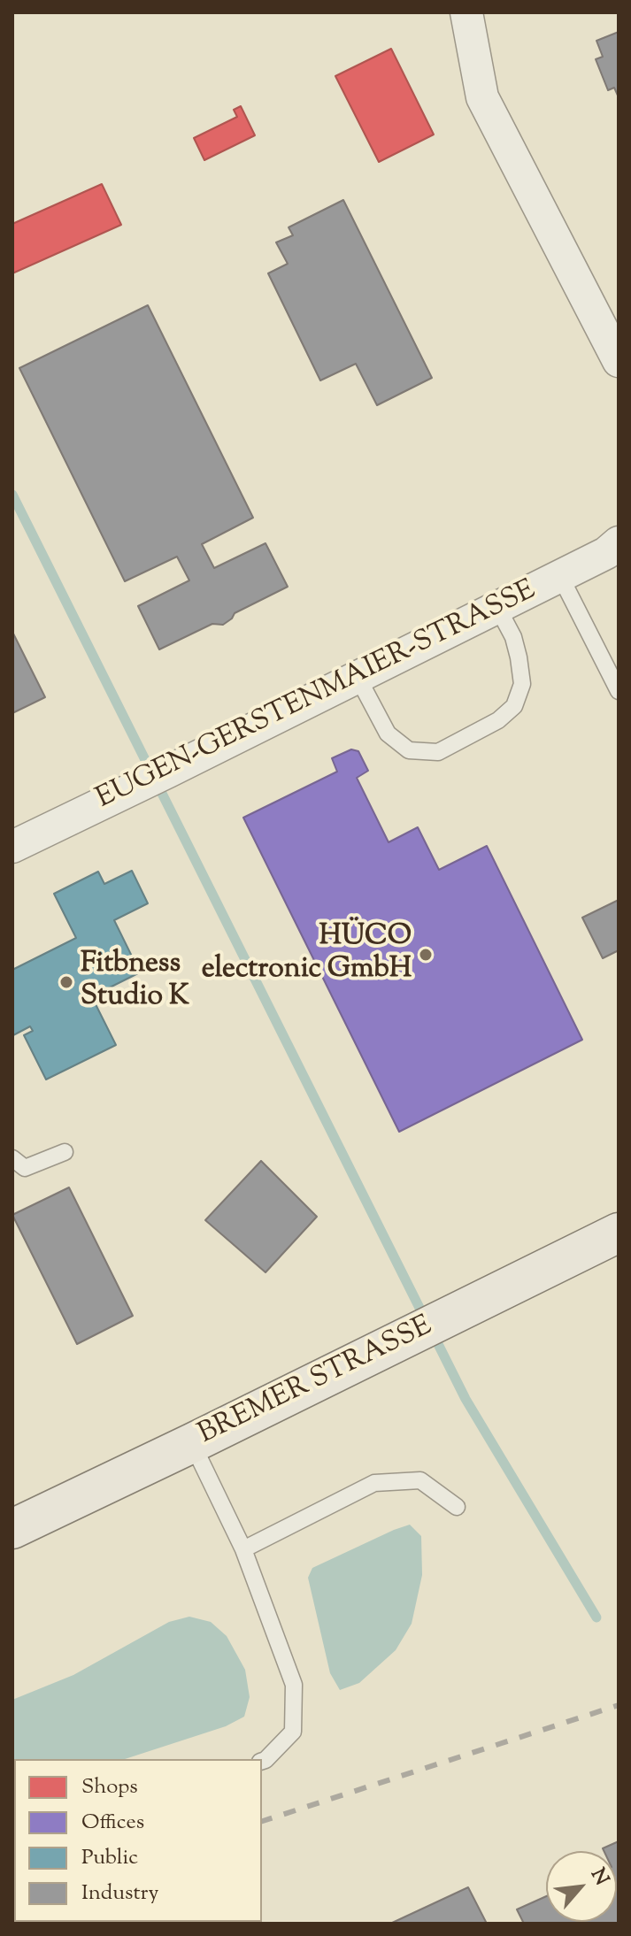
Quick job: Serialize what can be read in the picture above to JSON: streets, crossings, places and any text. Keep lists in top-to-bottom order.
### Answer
{
  "streets": {
    "main road": ["BREMER STRASSE"],
    "street": ["EUGEN-GERSTENMAIER-STRASSE"]
  },
  "places": ["HÜCO electronic GmbH", "Fitbness Studio K"],
  "legend": [
    "Shops",
    "Offices",
    "Public",
    "Industry"
  ],
  "north": "top right"
}
